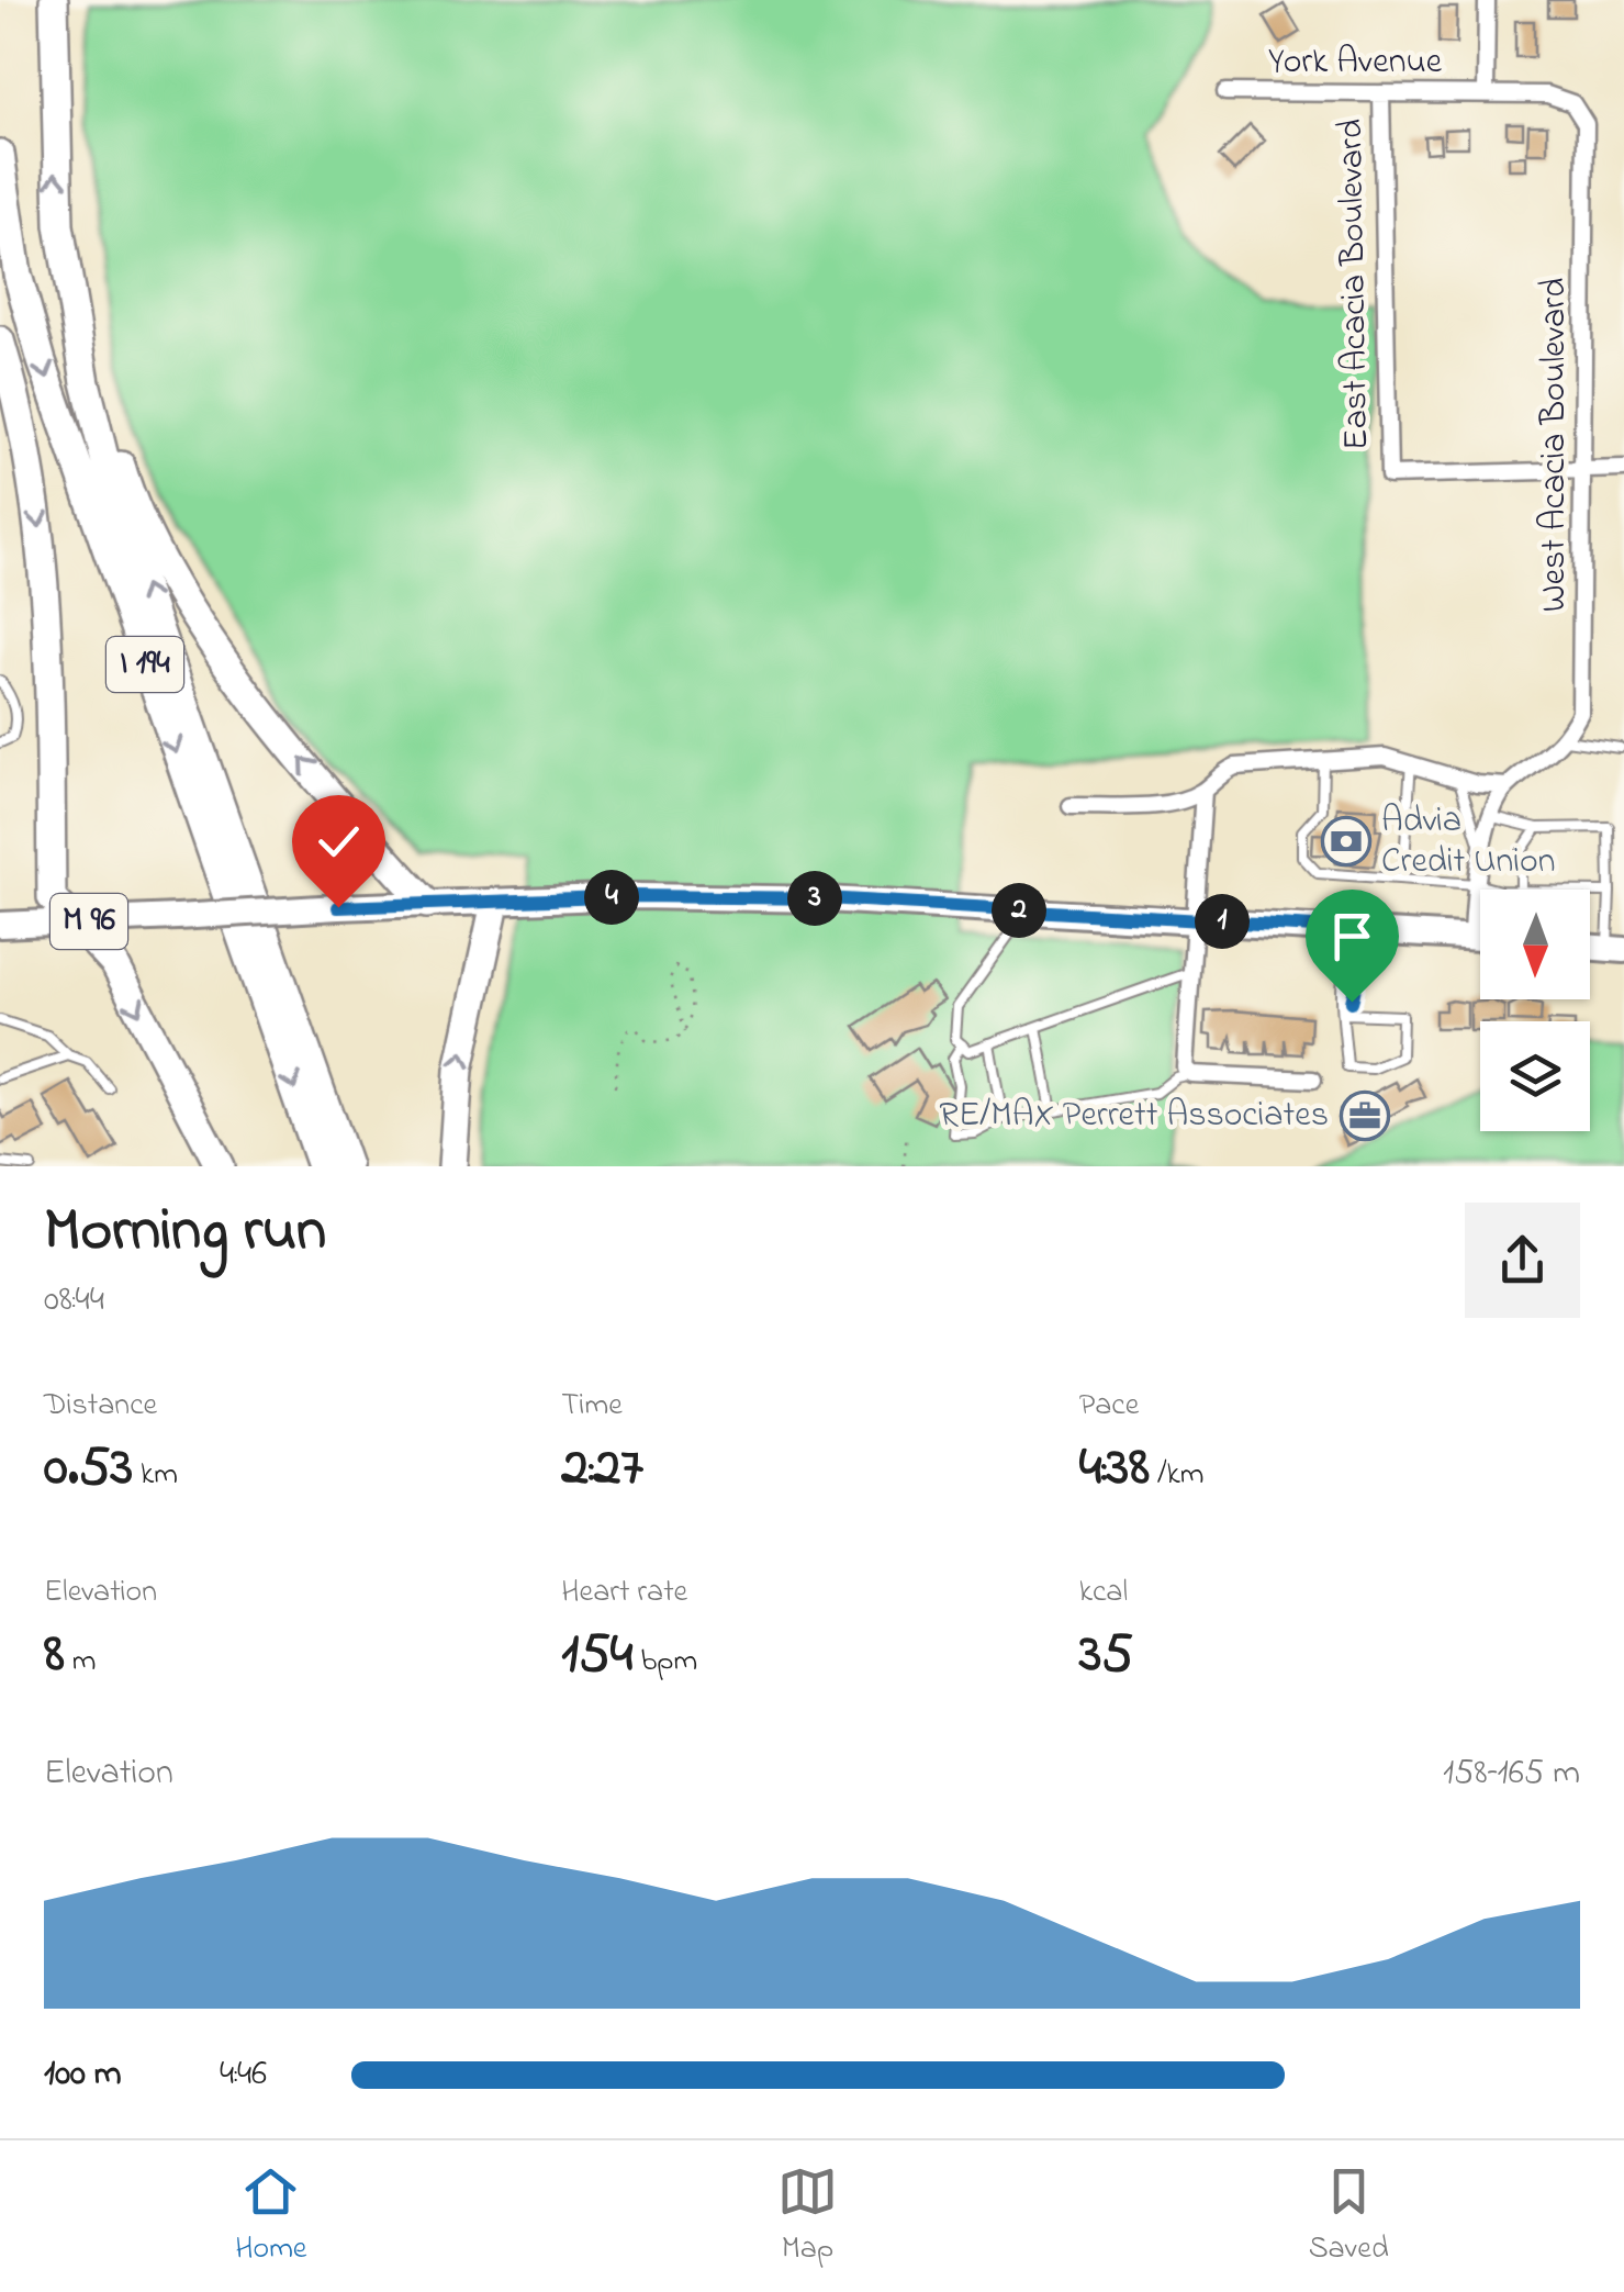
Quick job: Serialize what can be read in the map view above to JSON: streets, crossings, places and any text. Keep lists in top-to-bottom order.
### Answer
{
  "streets": {
    "highway": ["I 194"],
    "main road": ["M 96"],
    "street": ["York Avenue", "East Acacia Boulevard", "West Acacia Boulevard"]
  },
  "crossings": [
    ["York Avenue", "East Acacia Boulevard"],
    ["York Avenue", "West Acacia Boulevard"],
    ["East Acacia Boulevard", "West Acacia Boulevard"]
  ],
  "places": {
    "bank": ["Advia Credit Union"],
    "office": ["RE/MAX Perrett Associates"]
  },
  "north": "bottom",
  "page": {
    "pins": [
      "4",
      "3",
      "2",
      "1"
    ],
    "heading": ["Morning run", "08:44"],
    "stats": [
      ["Distance", "0.53 km"],
      ["Time", "2:27"],
      ["Pace", "4:38 /km"],
      ["Elevation", "8 m"],
      ["Heart rate", "154 bpm"],
      ["kcal", "35"]
    ],
    "chart": ["Elevation", "158–165 m"],
    "list": [
      {
        "name": "100 m",
        "note": "4:46"
      }
    ],
    "tabs": ["Home", "Map", "Saved"]
  }
}
